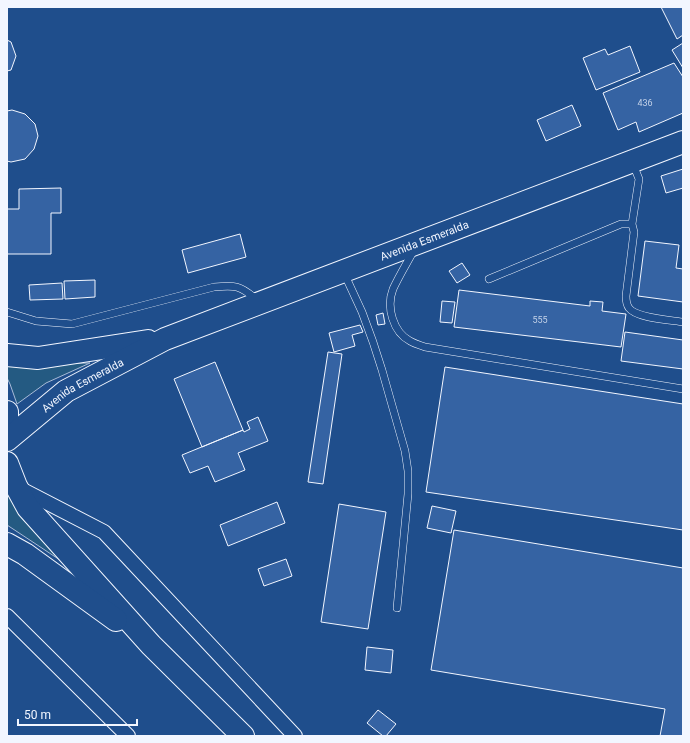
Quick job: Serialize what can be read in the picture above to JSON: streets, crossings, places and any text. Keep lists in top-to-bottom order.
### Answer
{
  "streets": {
    "main road": ["Avenida Esmeralda"]
  },
  "house_numbers": ["436", "555"],
  "scale_bar": "50 m"
}
